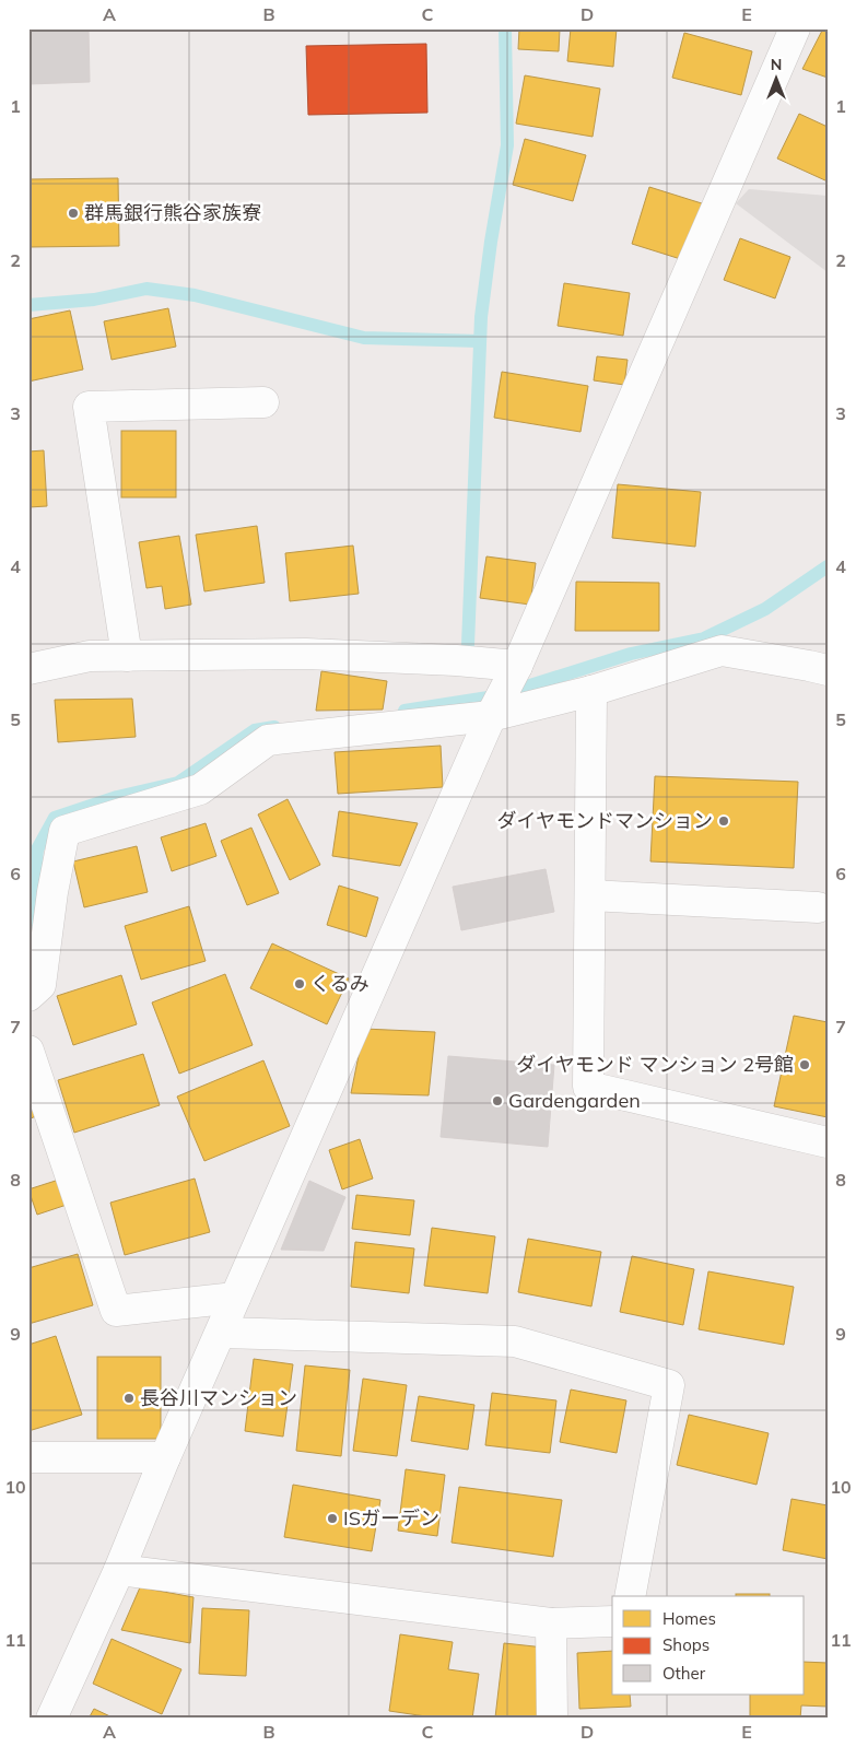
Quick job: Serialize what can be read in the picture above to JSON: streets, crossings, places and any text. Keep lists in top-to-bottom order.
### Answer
{
  "places": [
    "群馬銀行熊谷家族寮",
    "ダイヤモンドマンション",
    "くるみ",
    "ダイヤモンド マンション 2号館",
    "Gardengarden",
    "長谷川マンション",
    "ISガーデン"
  ],
  "legend": ["Homes", "Shops", "Other"],
  "north": "top",
  "grid": {
    "columns": [
      "A",
      "B",
      "C",
      "D",
      "E"
    ],
    "rows": [
      "1",
      "2",
      "3",
      "4",
      "5",
      "6",
      "7",
      "8",
      "9",
      "10",
      "11"
    ]
  }
}
